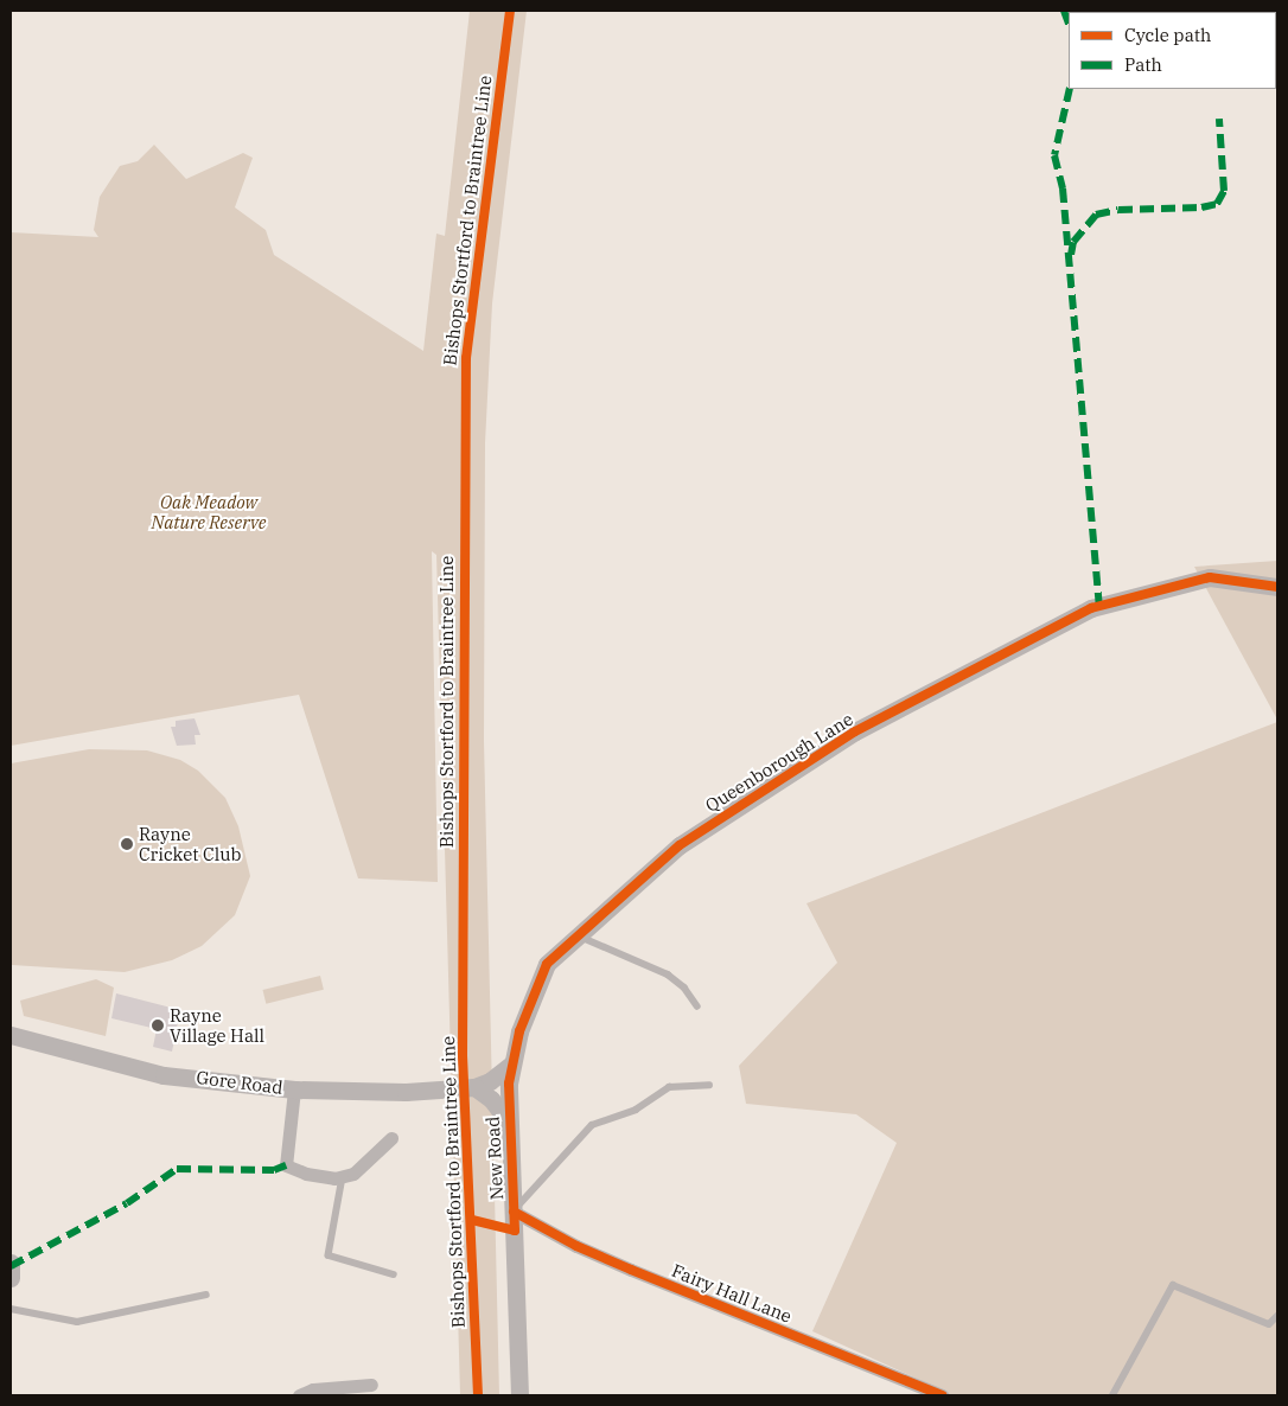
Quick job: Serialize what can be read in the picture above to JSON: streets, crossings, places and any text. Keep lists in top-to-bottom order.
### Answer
{
  "streets": {
    "street": [
      "Queenborough Lane",
      "Gore Road",
      "New Road",
      "Fairy Hall Lane"
    ],
    "cycle path": ["Bishops Stortford to Braintree Line"]
  },
  "crossings": [
    ["Queenborough Lane", "New Road"],
    ["New Road", "Fairy Hall Lane"]
  ],
  "parks": ["Oak Meadow Nature Reserve"],
  "places": ["Rayne Cricket Club", "Rayne Village Hall"],
  "legend": ["Cycle path", "Path"]
}
